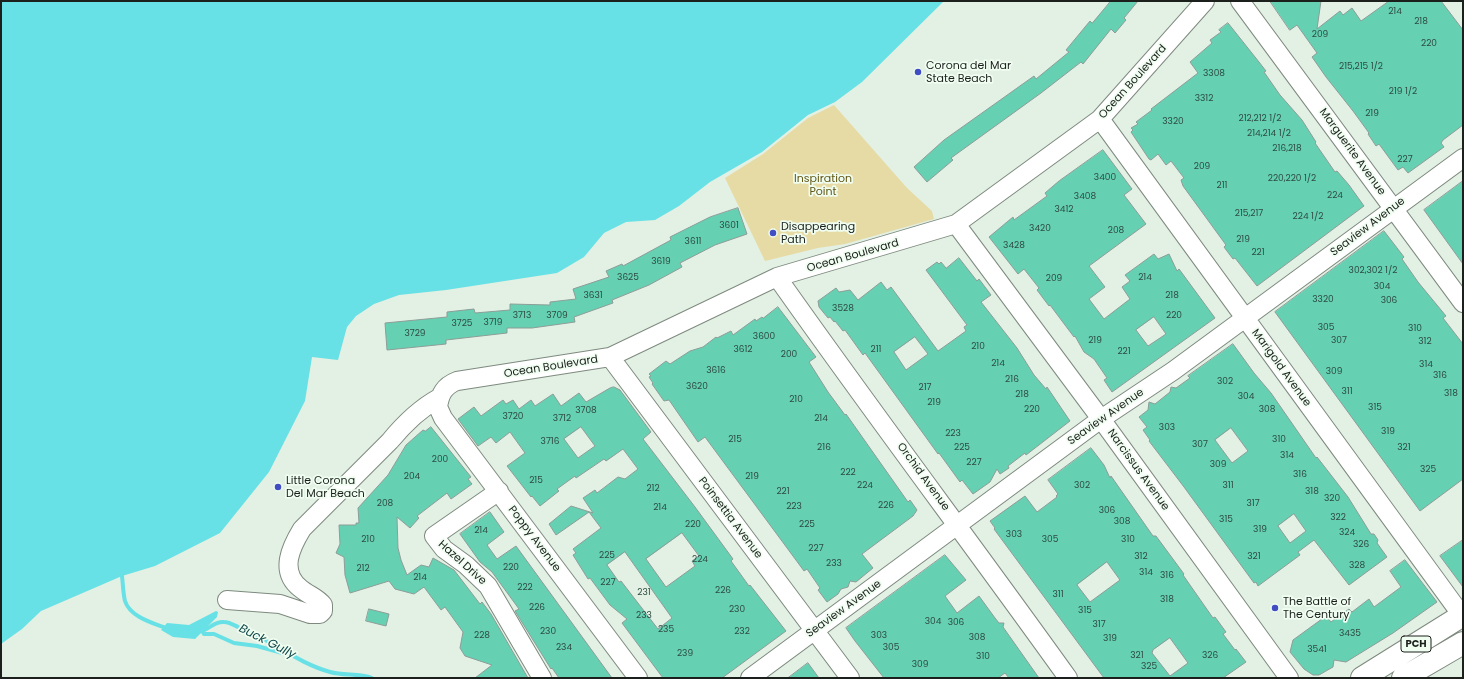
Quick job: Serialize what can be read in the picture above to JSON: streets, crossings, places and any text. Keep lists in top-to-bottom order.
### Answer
{
  "streets": {
    "highway": ["PCH"],
    "street": [
      "Ocean Boulevard",
      "Marguerite Avenue",
      "Seaview Avenue",
      "Marigold Avenue",
      "Narcissus Avenue",
      "Orchid Avenue",
      "Poinsettia Avenue",
      "Poppy Avenue",
      "Hazel Drive"
    ]
  },
  "crossings": [
    ["Ocean Boulevard", "Marigold Avenue"],
    ["Ocean Boulevard", "Narcissus Avenue"],
    ["Ocean Boulevard", "Orchid Avenue"],
    ["Ocean Boulevard", "Poinsettia Avenue"],
    ["Ocean Boulevard", "Poppy Avenue"],
    ["Marguerite Avenue", "Seaview Avenue"],
    ["Seaview Avenue", "Marigold Avenue"],
    ["Seaview Avenue", "Narcissus Avenue"],
    ["Seaview Avenue", "Orchid Avenue"],
    ["Seaview Avenue", "Poinsettia Avenue"],
    ["Marigold Avenue", "PCH"],
    ["Poppy Avenue", "Hazel Drive"]
  ],
  "water": ["Buck Gully"],
  "parks": ["Inspiration Point"],
  "places": [
    "Corona del Mar State Beach",
    "Disappearing Path",
    "Little Corona Del Mar Beach",
    "The Battle of The Century"
  ],
  "house_numbers": [
    "214",
    "218",
    "209",
    "220",
    "215,215 1/2",
    "3308",
    "219 1/2",
    "3312",
    "219",
    "212,212 1/2",
    "3320",
    "214,214 1/2",
    "216,218",
    "227",
    "209",
    "3400",
    "220,220 1/2",
    "211",
    "224",
    "3408",
    "3412",
    "215,217",
    "224 1/2",
    "3601",
    "3420",
    "208",
    "219",
    "3611",
    "3428",
    "221",
    "3619",
    "302,302 1/2",
    "3625",
    "214",
    "209",
    "304",
    "3631",
    "218",
    "3320",
    "306",
    "3528",
    "3713",
    "3709",
    "220",
    "3719",
    "3725",
    "305",
    "310",
    "3729",
    "3600",
    "219",
    "307",
    "312",
    "210",
    "3612",
    "211",
    "221",
    "200",
    "214",
    "314",
    "3616",
    "309",
    "316",
    "216",
    "302",
    "3620",
    "217",
    "311",
    "318",
    "218",
    "304",
    "210",
    "219",
    "315",
    "220",
    "308",
    "3708",
    "3720",
    "3712",
    "214",
    "303",
    "319",
    "223",
    "215",
    "310",
    "3716",
    "307",
    "216",
    "225",
    "321",
    "314",
    "200",
    "227",
    "309",
    "325",
    "222",
    "316",
    "204",
    "219",
    "215",
    "224",
    "302",
    "311",
    "212",
    "221",
    "318",
    "320",
    "208",
    "317",
    "226",
    "223",
    "214",
    "306",
    "322",
    "315",
    "308",
    "220",
    "225",
    "319",
    "214",
    "324",
    "303",
    "210",
    "305",
    "310",
    "326",
    "227",
    "225",
    "312",
    "321",
    "224",
    "233",
    "328",
    "220",
    "212",
    "314",
    "316",
    "214",
    "227",
    "222",
    "226",
    "231",
    "311",
    "318",
    "226",
    "230",
    "315",
    "233",
    "304",
    "306",
    "317",
    "235",
    "230",
    "232",
    "3435",
    "228",
    "303",
    "308",
    "319",
    "234",
    "305",
    "3541",
    "239",
    "321",
    "326",
    "310",
    "309",
    "325"
  ]
}
